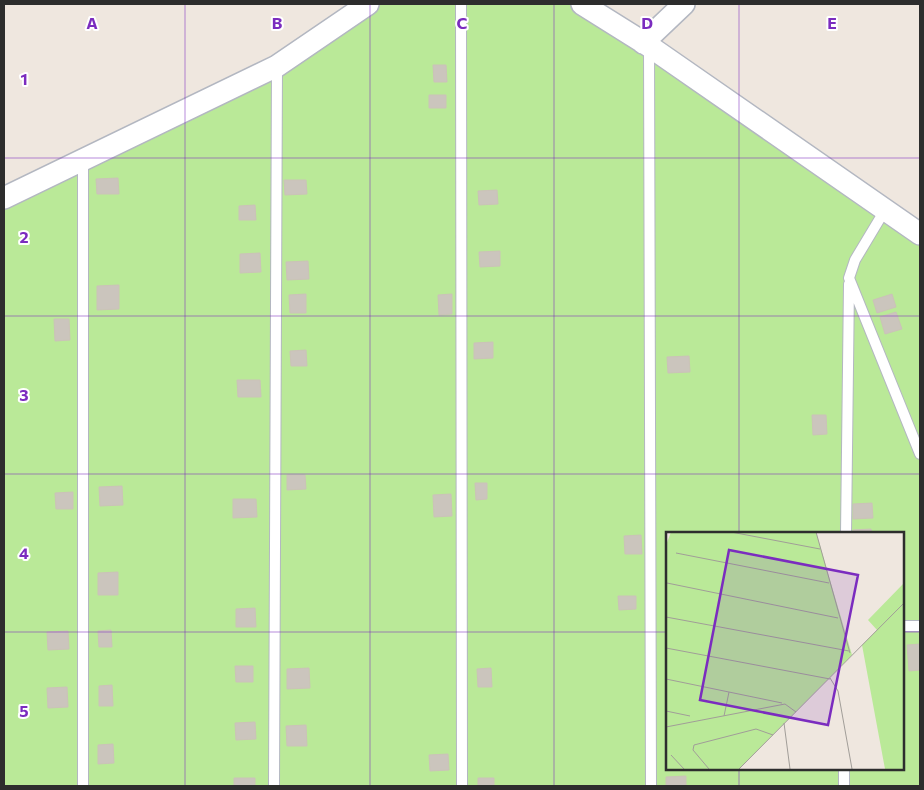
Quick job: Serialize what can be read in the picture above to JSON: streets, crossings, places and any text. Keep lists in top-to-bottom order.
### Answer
{
  "grid": {
    "columns": [
      "A",
      "B",
      "C",
      "D",
      "E"
    ],
    "rows": [
      "1",
      "2",
      "3",
      "4",
      "5"
    ]
  }
}
